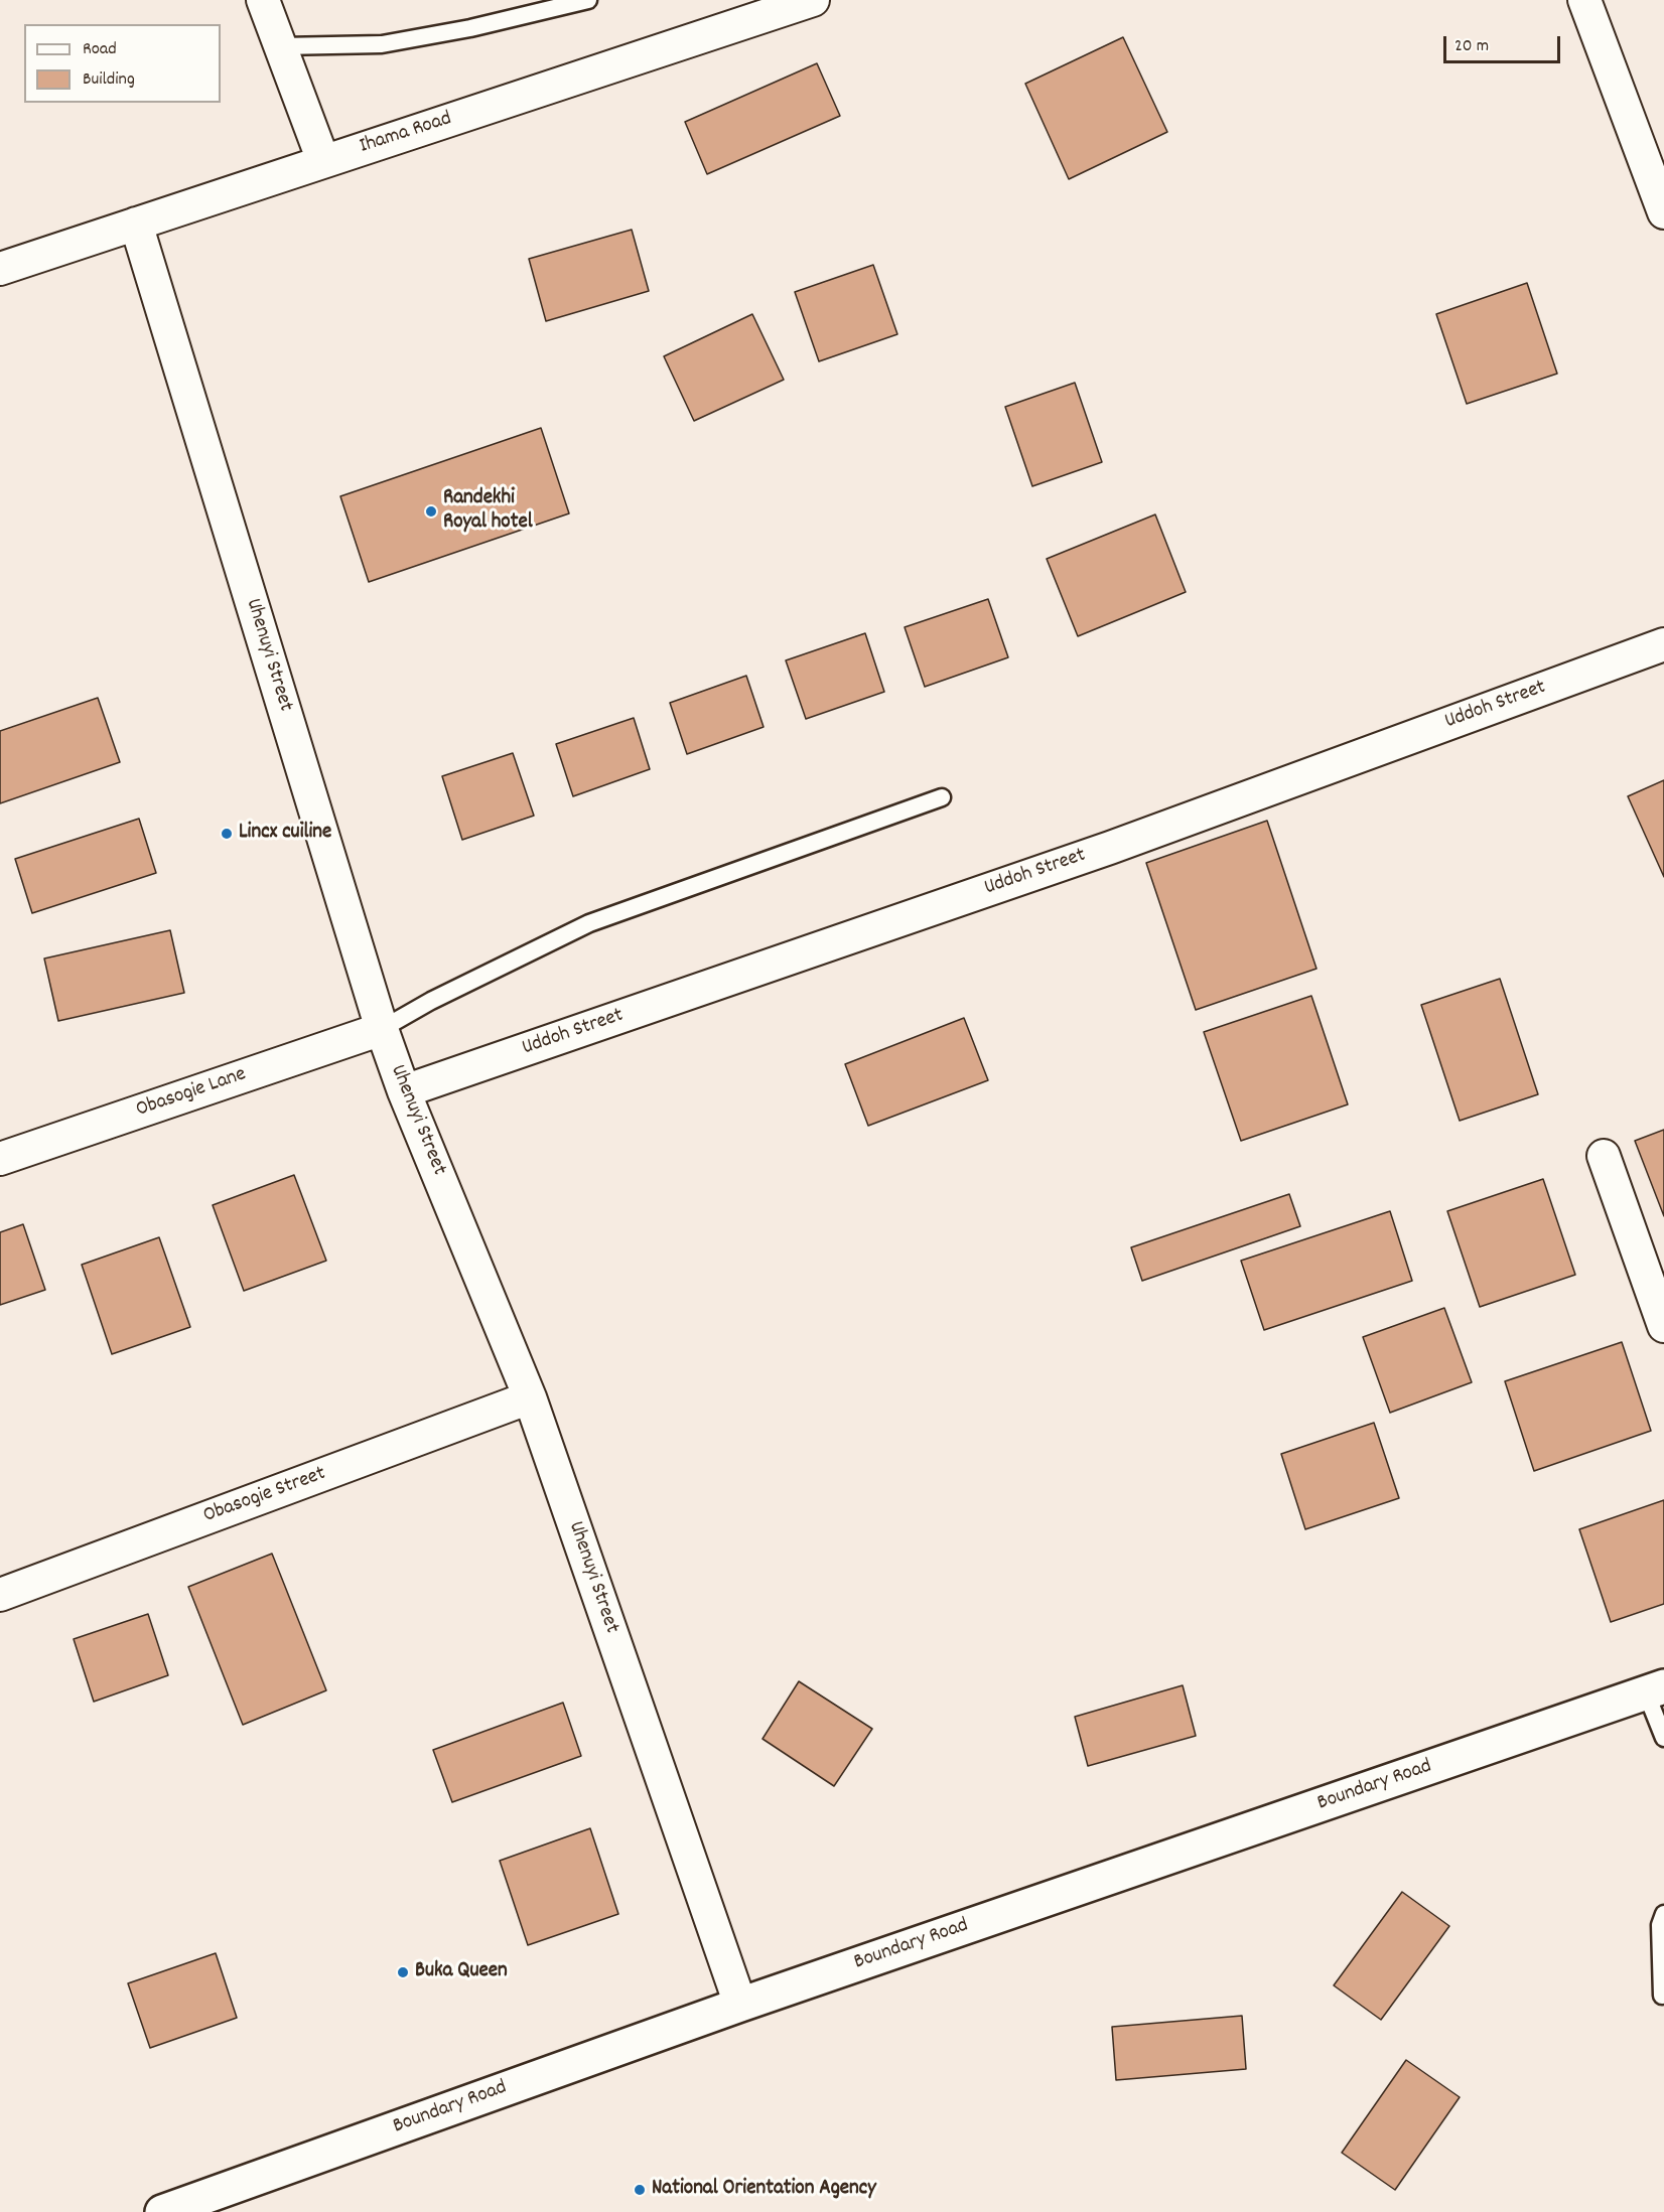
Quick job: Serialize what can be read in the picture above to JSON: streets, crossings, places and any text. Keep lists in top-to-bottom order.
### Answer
{
  "streets": {
    "street": [
      "Ihama Road",
      "Uhenuyi Street",
      "Uddoh Street",
      "Obasogie Lane",
      "Obasogie Street",
      "Boundary Road"
    ]
  },
  "crossings": [
    ["Ihama Road", "Uhenuyi Street"],
    ["Uhenuyi Street", "Uddoh Street"],
    ["Uhenuyi Street", "Obasogie Lane"],
    ["Uhenuyi Street", "Obasogie Street"],
    ["Uhenuyi Street", "Boundary Road"]
  ],
  "places": [
    "Randekhi Royal hotel",
    "Lincx cuiline",
    "Buka Queen",
    "National Orientation Agency"
  ],
  "legend": ["Road", "Building"],
  "scale_bar": "20 m"
}
